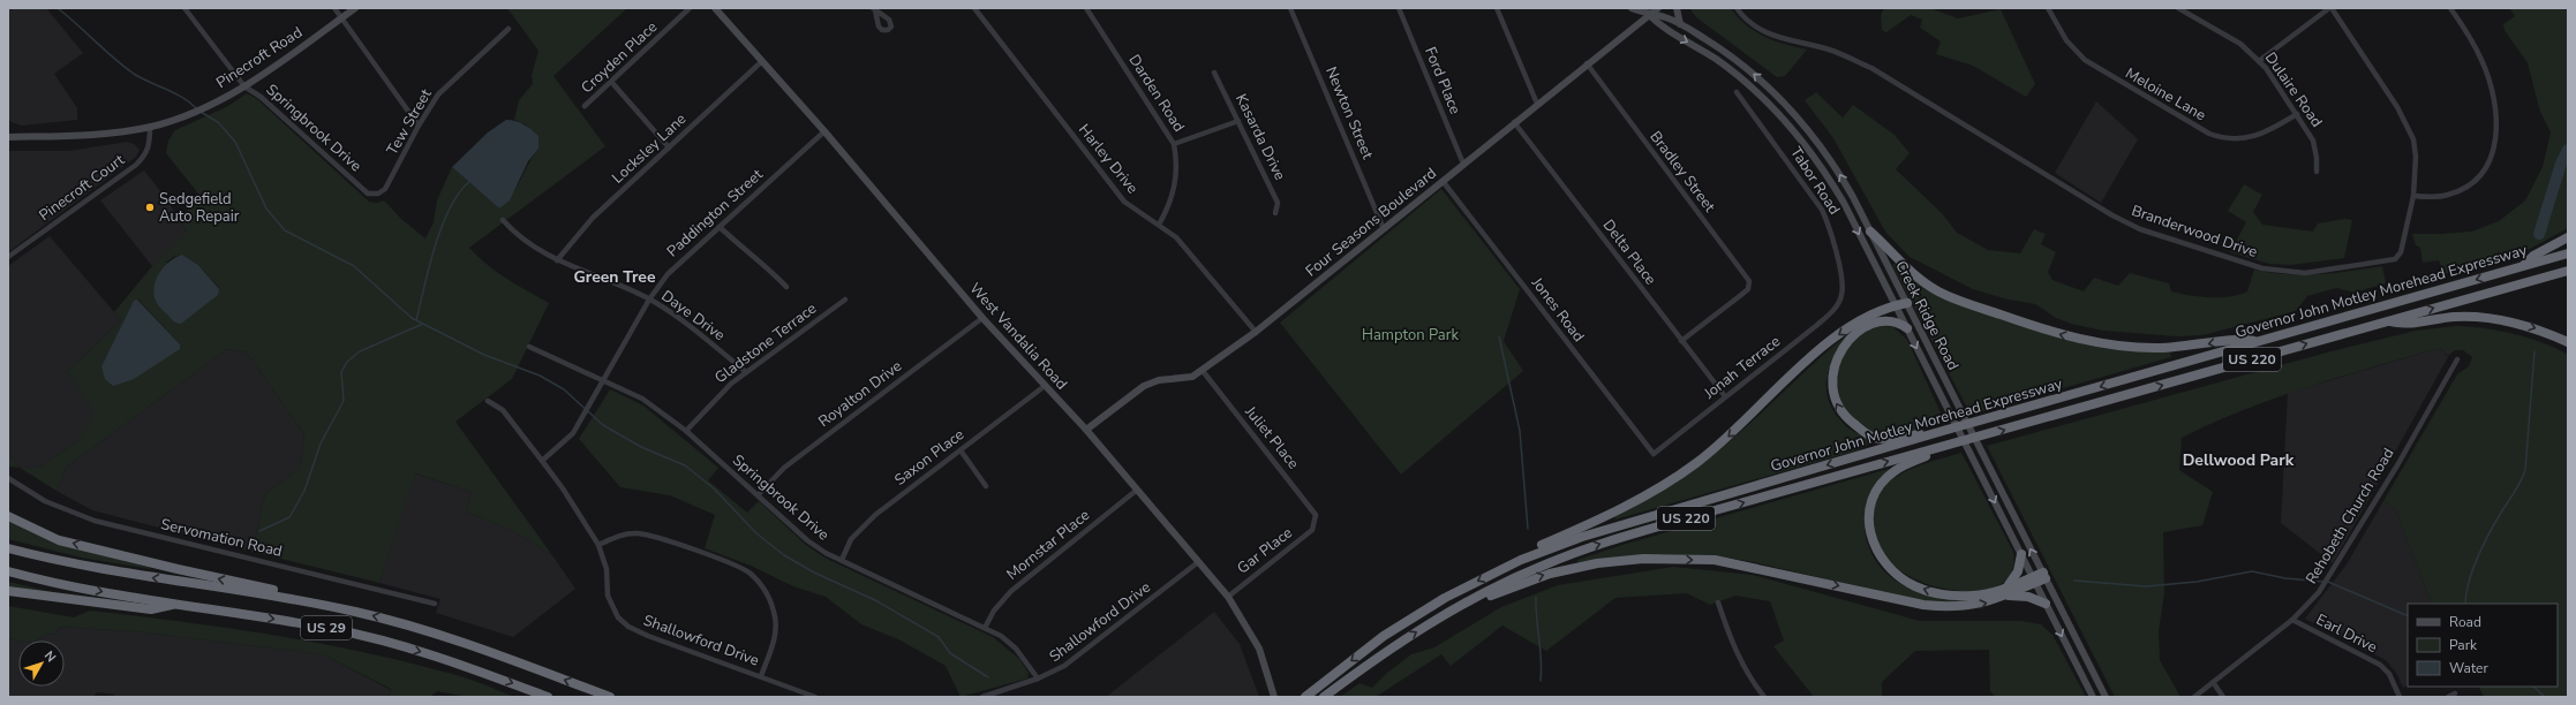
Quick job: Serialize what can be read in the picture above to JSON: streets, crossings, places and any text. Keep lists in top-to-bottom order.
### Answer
{
  "streets": {
    "highway": ["Governor John Motley Morehead Expressway", "US 220", "US 29"],
    "main road": [
      "Pinecroft Road",
      "Four Seasons Boulevard",
      "Creek Ridge Road",
      "West Vandalia Road"
    ],
    "street": [
      "Croyden Place",
      "Ford Place",
      "Dulaire Road",
      "Darden Road",
      "Meloine Lane",
      "Newton Street",
      "Tew Street",
      "Springbrook Drive",
      "Kasarda Drive",
      "Locksley Lane",
      "Harley Drive",
      "Bradley Street",
      "Tabor Road",
      "Pinecroft Court",
      "Paddington Street",
      "Branderwood Drive",
      "Delta Place",
      "Jones Road",
      "Daye Drive",
      "Gladstone Terrace",
      "Jonah Terrace",
      "Royalton Drive",
      "Juliet Place",
      "Saxon Place",
      "Rehobeth Church Road",
      "Servomation Road",
      "Mornstar Place",
      "Gar Place",
      "Shallowford Drive",
      "Earl Drive"
    ]
  },
  "crossings": [
    ["Pinecroft Road", "Springbrook Drive"],
    ["Pinecroft Road", "Pinecroft Court"],
    ["Ford Place", "Four Seasons Boulevard"],
    ["Dulaire Road", "Meloine Lane"],
    ["Darden Road", "Harley Drive"],
    ["Newton Street", "Four Seasons Boulevard"],
    ["Tew Street", "Springbrook Drive"],
    ["Springbrook Drive", "Paddington Street"],
    ["Springbrook Drive", "Gladstone Terrace"],
    ["Springbrook Drive", "Royalton Drive"],
    ["Springbrook Drive", "Saxon Place"],
    ["Springbrook Drive", "Mornstar Place"],
    ["Springbrook Drive", "Shallowford Drive"],
    ["Locksley Lane", "Daye Drive"],
    ["Locksley Lane", "West Vandalia Road"],
    ["Harley Drive", "Four Seasons Boulevard"],
    ["Bradley Street", "Four Seasons Boulevard"],
    ["Bradley Street", "Delta Place"],
    ["Tabor Road", "Jonah Terrace"],
    ["Paddington Street", "Daye Drive"],
    ["Paddington Street", "West Vandalia Road"],
    ["Paddington Street", "Shallowford Drive"],
    ["Four Seasons Boulevard", "Delta Place"],
    ["Four Seasons Boulevard", "Jones Road"],
    ["Four Seasons Boulevard", "Creek Ridge Road"],
    ["Four Seasons Boulevard", "West Vandalia Road"],
    ["Four Seasons Boulevard", "Juliet Place"],
    ["Delta Place", "Jonah Terrace"],
    ["Governor John Motley Morehead Expressway", "US 220"],
    ["Jones Road", "Jonah Terrace"],
    ["Daye Drive", "Gladstone Terrace"],
    ["West Vandalia Road", "Royalton Drive"],
    ["West Vandalia Road", "Saxon Place"],
    ["West Vandalia Road", "Mornstar Place"],
    ["West Vandalia Road", "Gar Place"],
    ["West Vandalia Road", "Shallowford Drive"],
    ["Juliet Place", "Gar Place"],
    ["Rehobeth Church Road", "Earl Drive"]
  ],
  "districts": ["Green Tree", "Dellwood Park"],
  "parks": ["Hampton Park"],
  "places": ["Sedgefield Auto Repair"],
  "legend": ["Road", "Park", "Water"],
  "north": "top right"
}
